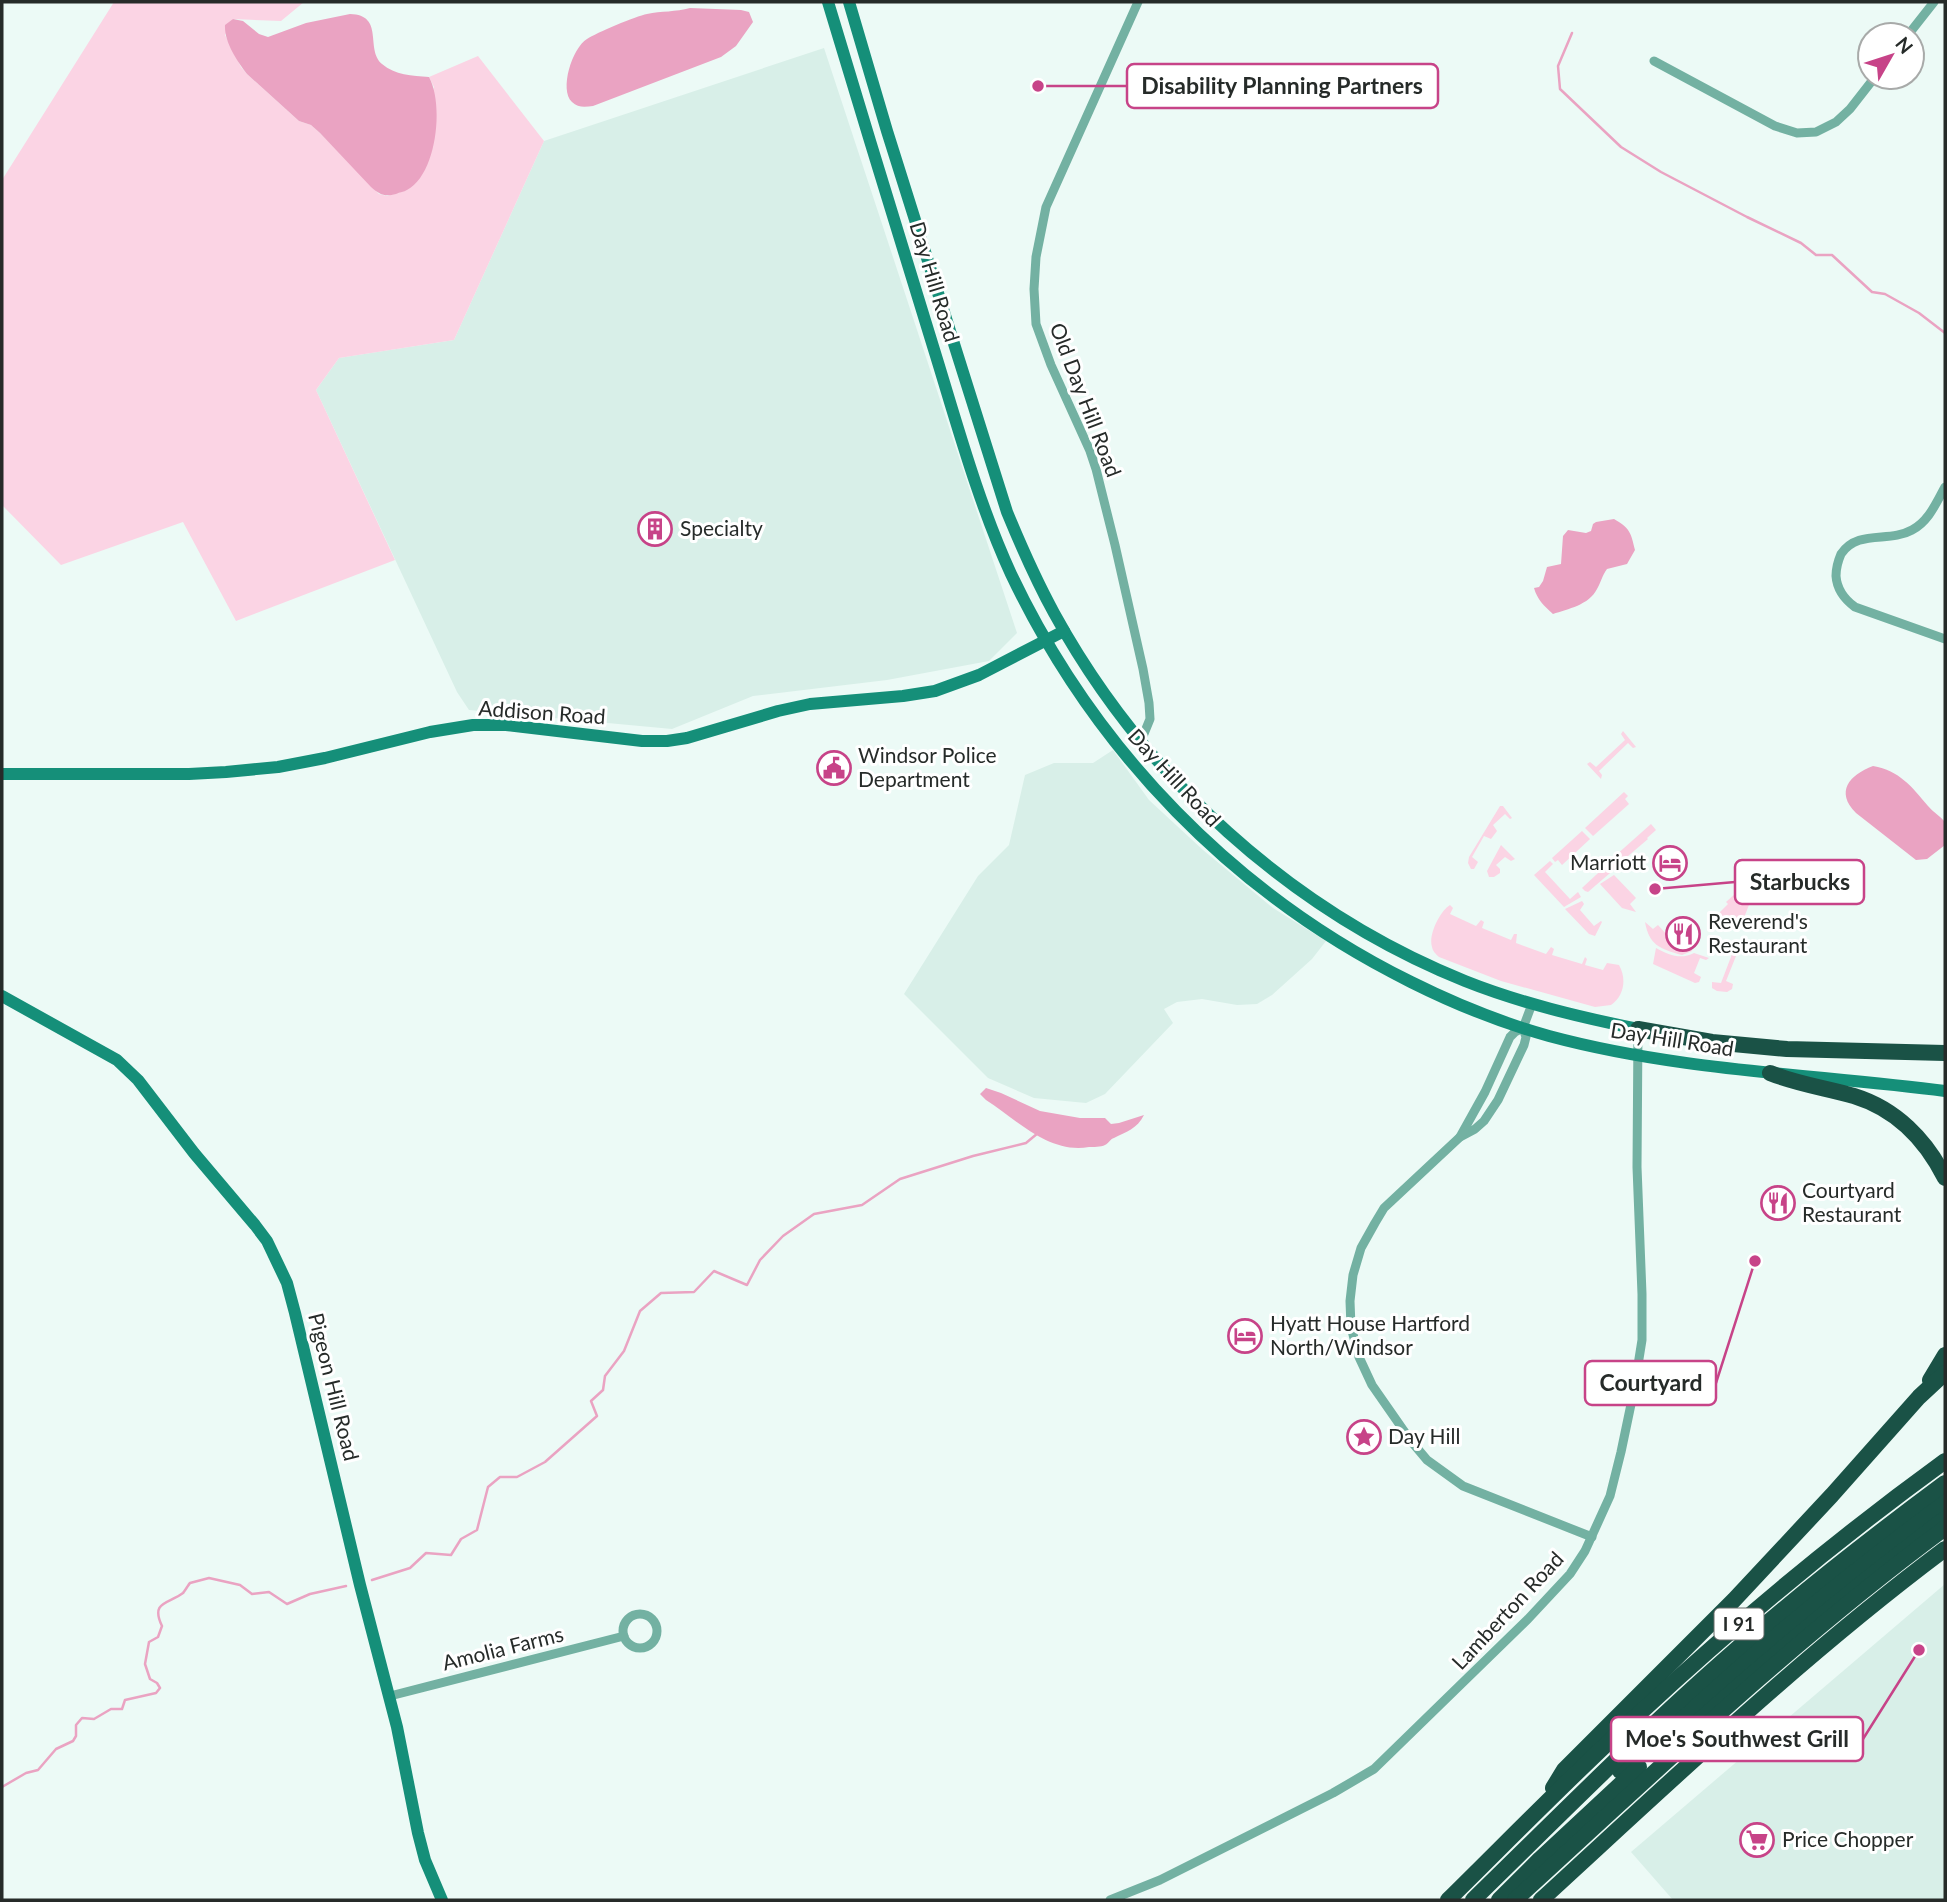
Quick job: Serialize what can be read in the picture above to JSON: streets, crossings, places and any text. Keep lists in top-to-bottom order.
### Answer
{
  "streets": {
    "highway": ["I 91"],
    "main road": ["Day Hill Road", "Addison Road", "Pigeon Hill Road"],
    "street": ["Old Day Hill Road", "Lamberton Road", "Amolia Farms"]
  },
  "crossings": [
    ["Day Hill Road", "Old Day Hill Road"],
    ["Day Hill Road", "Addison Road"],
    ["Day Hill Road", "Lamberton Road"],
    ["Pigeon Hill Road", "Amolia Farms"]
  ],
  "places": {
    "other": [
      "Disability Planning Partners",
      "Starbucks",
      "Courtyard",
      "Moe's Southwest Grill"
    ],
    "building": ["Specialty"],
    "public building": ["Windsor Police Department"],
    "hotel": ["Marriott", "Hyatt House Hartford North/Windsor"],
    "restaurant": ["Reverend's Restaurant", "Courtyard Restaurant"],
    "place": ["Day Hill"],
    "supermarket": ["Price Chopper"]
  },
  "north": "top right"
}
